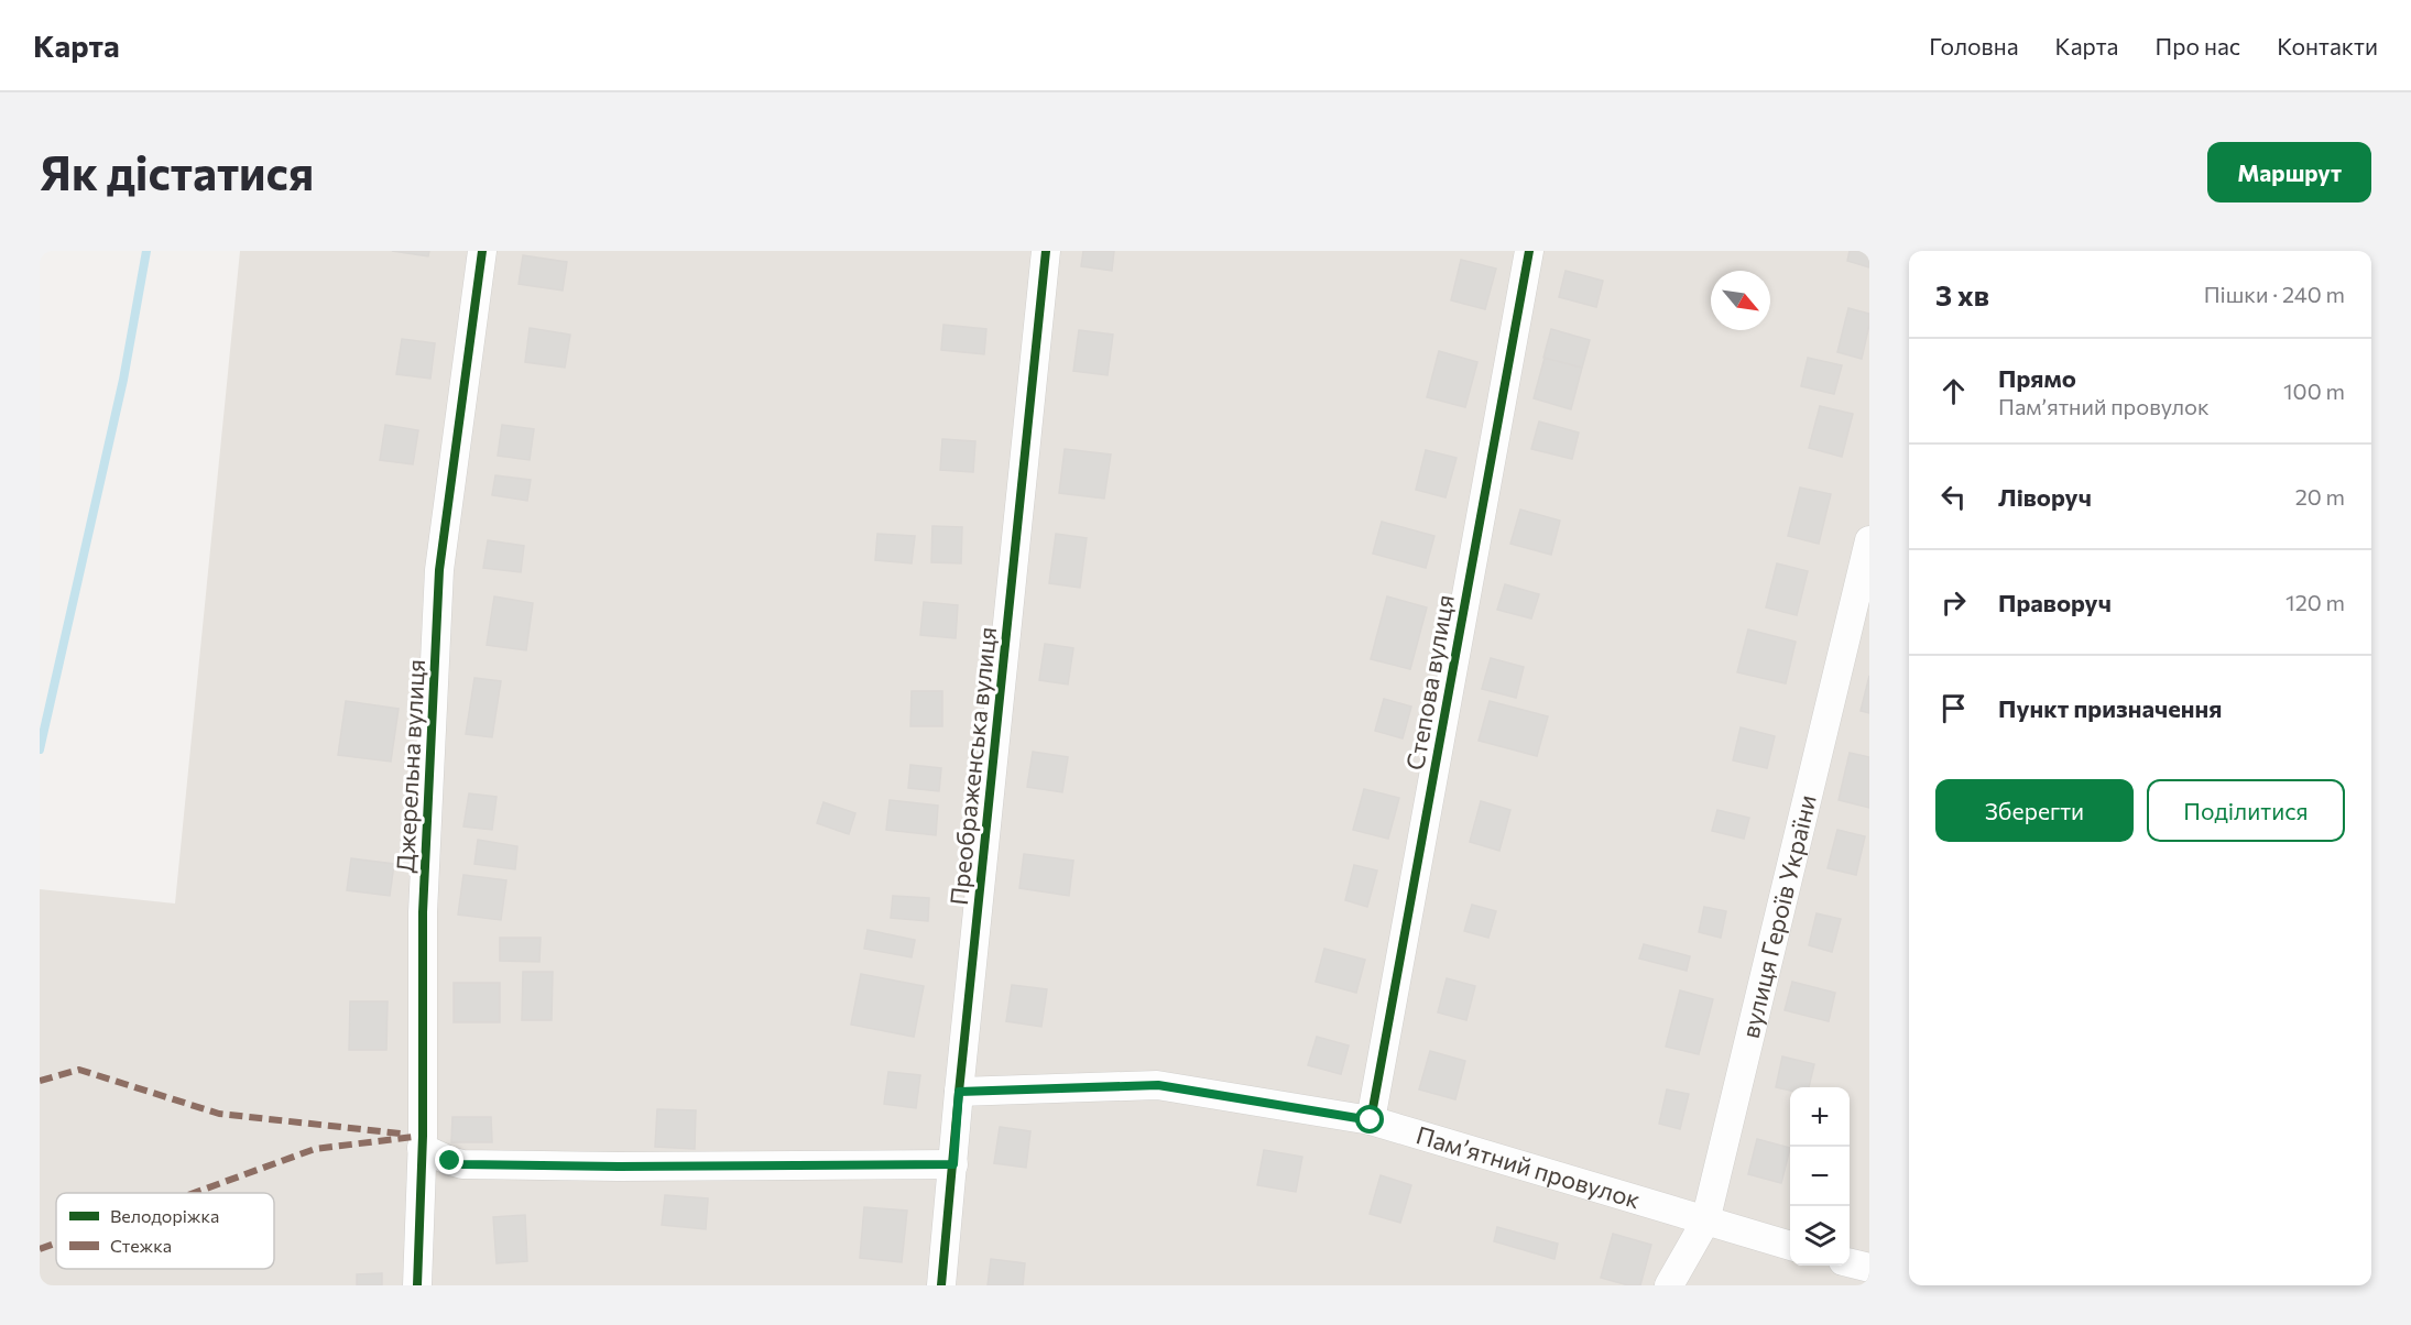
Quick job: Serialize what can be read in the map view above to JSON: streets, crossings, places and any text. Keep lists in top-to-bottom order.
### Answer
{
  "streets": {
    "street": [
      "Степова вулиця",
      "Джерельна вулиця",
      "Преображенська вулиця",
      "вулиця Героїв України",
      "Пам’ятний провулок"
    ]
  },
  "crossings": [
    ["Степова вулиця", "Пам’ятний провулок"],
    ["Преображенська вулиця", "Пам’ятний провулок"],
    ["вулиця Героїв України", "Пам’ятний провулок"]
  ],
  "legend": ["Велодоріжка", "Стежка"],
  "north": "bottom right",
  "page": {
    "header": "Карта",
    "nav": [
      "Головна",
      "Карта",
      "Про нас",
      "Контакти"
    ],
    "buttons": [
      "Маршрут",
      ["Зберегти", "Поділитися"]
    ],
    "title": "Як дістатися",
    "heading": ["3 хв", "Пішки · 240 m"],
    "list": [
      ["Прямо", "Пам’ятний провулок", "100 m"],
      ["Ліворуч", "20 m"],
      ["Праворуч", "120 m"],
      "Пункт призначення"
    ],
    "map_buttons": ["+", "−"]
  }
}
